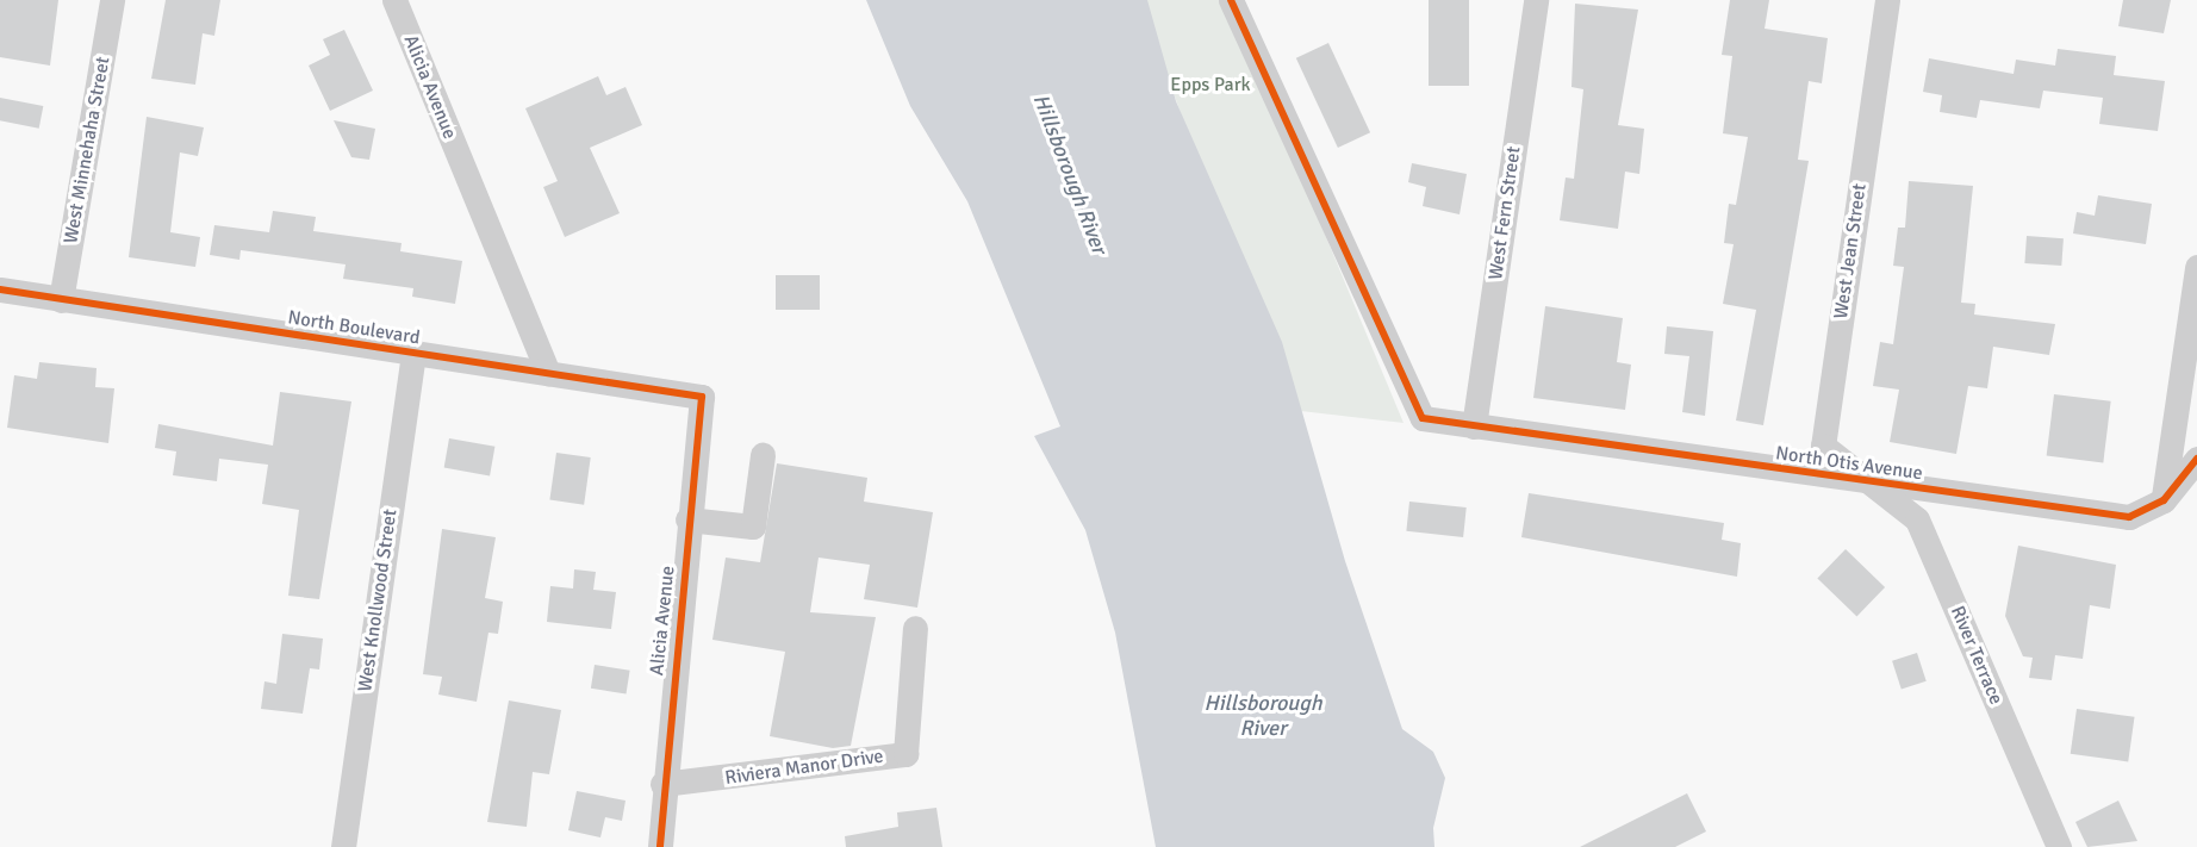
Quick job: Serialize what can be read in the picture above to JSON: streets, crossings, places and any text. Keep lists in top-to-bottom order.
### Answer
{
  "streets": {
    "street": [
      "Alicia Avenue",
      "West Minnehaha Street",
      "West Fern Street",
      "West Jean Street",
      "North Boulevard",
      "North Otis Avenue",
      "West Knollwood Street",
      "River Terrace",
      "Riviera Manor Drive"
    ]
  },
  "crossings": [
    ["Alicia Avenue", "North Boulevard"],
    ["Alicia Avenue", "Riviera Manor Drive"],
    ["West Minnehaha Street", "North Boulevard"],
    ["West Fern Street", "North Otis Avenue"],
    ["West Jean Street", "North Otis Avenue"],
    ["West Jean Street", "River Terrace"],
    ["North Boulevard", "West Knollwood Street"],
    ["North Otis Avenue", "River Terrace"]
  ],
  "water": ["Hillsborough River"],
  "parks": ["Epps Park"]
}
